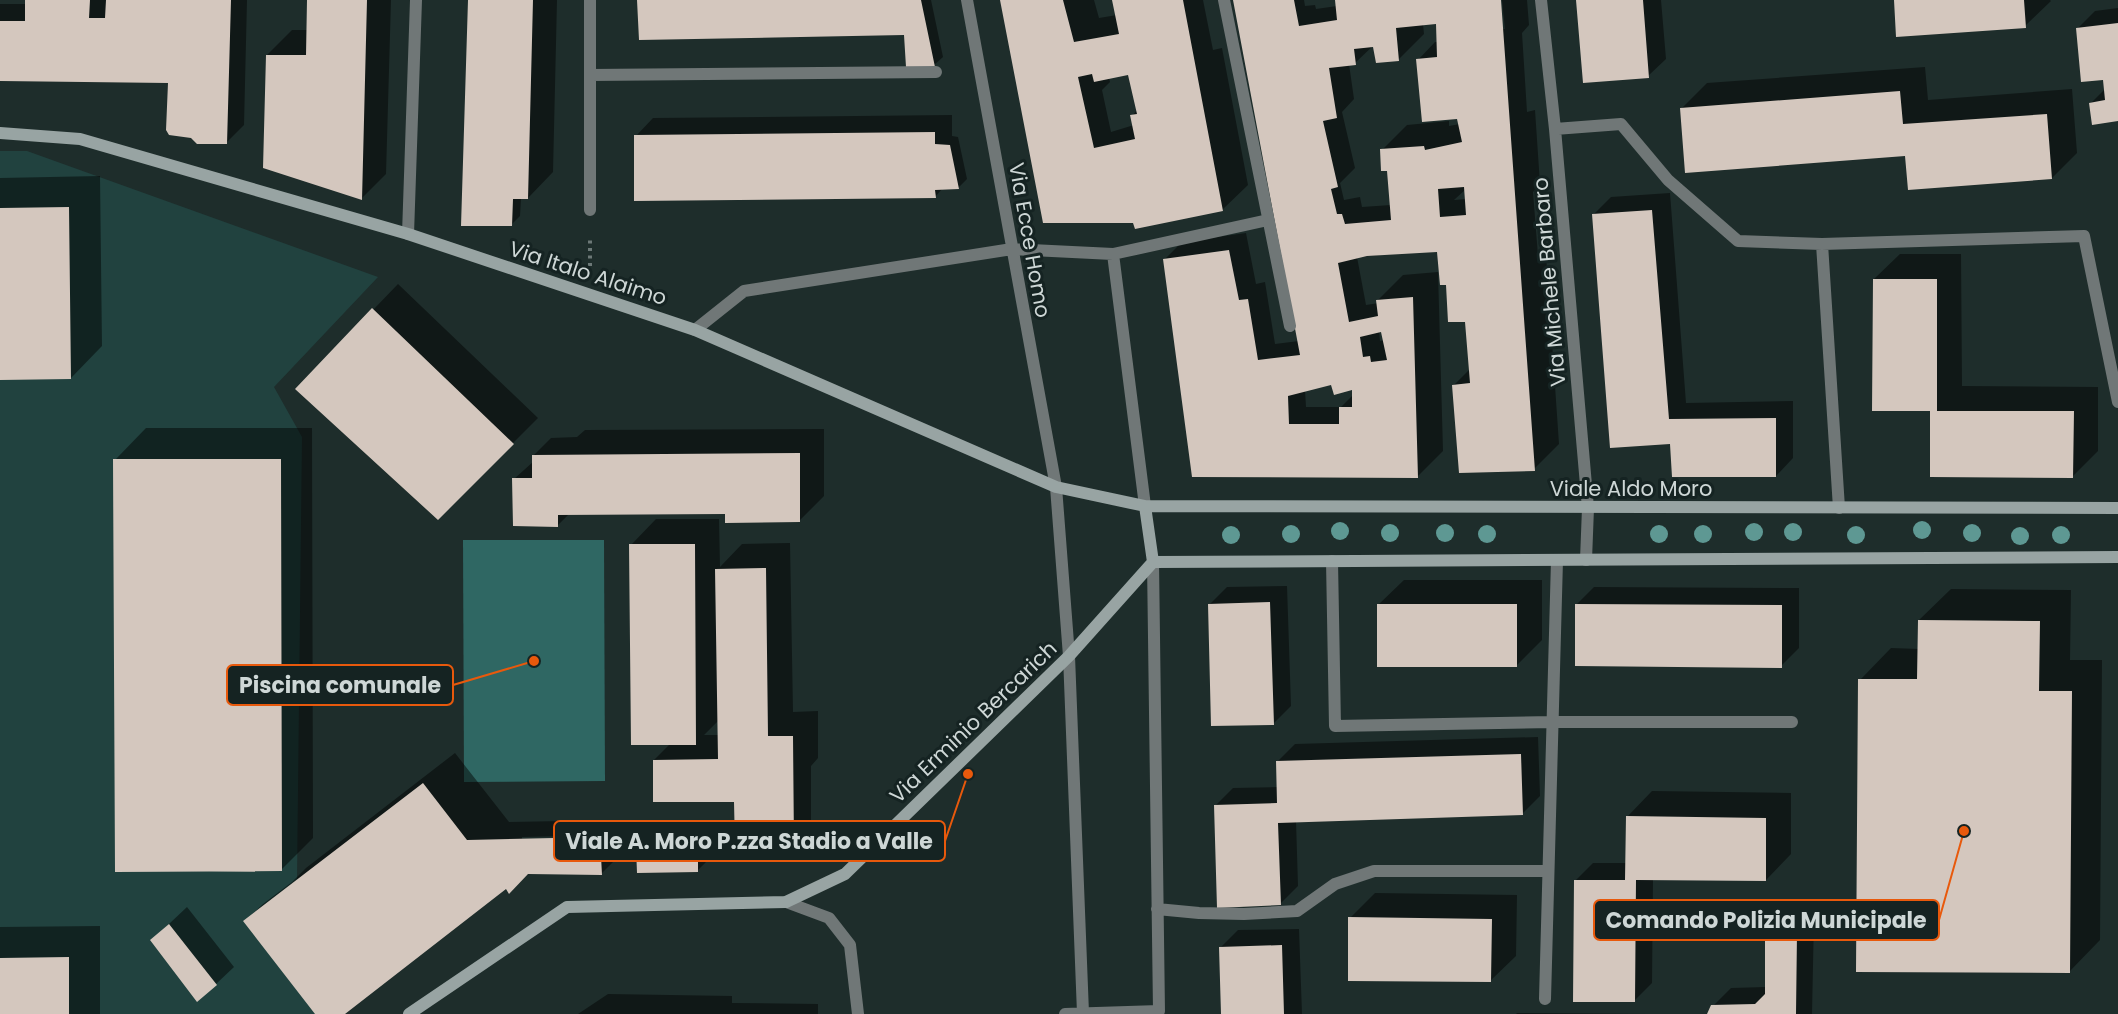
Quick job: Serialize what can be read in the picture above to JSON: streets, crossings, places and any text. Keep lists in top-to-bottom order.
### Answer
{
  "streets": {
    "street": [
      "Via Ecce Homo",
      "Via Italo Alaimo",
      "Via Michele Barbaro",
      "Viale Aldo Moro",
      "Via Erminio Bercarich"
    ]
  },
  "crossings": [
    ["Via Ecce Homo", "Via Italo Alaimo"],
    ["Via Ecce Homo", "Via Erminio Bercarich"],
    ["Via Italo Alaimo", "Viale Aldo Moro"],
    ["Via Michele Barbaro", "Viale Aldo Moro"]
  ],
  "places": ["Piscina comunale", "Viale A. Moro P.zza Stadio a Valle", "Comando Polizia Municipale"]
}
